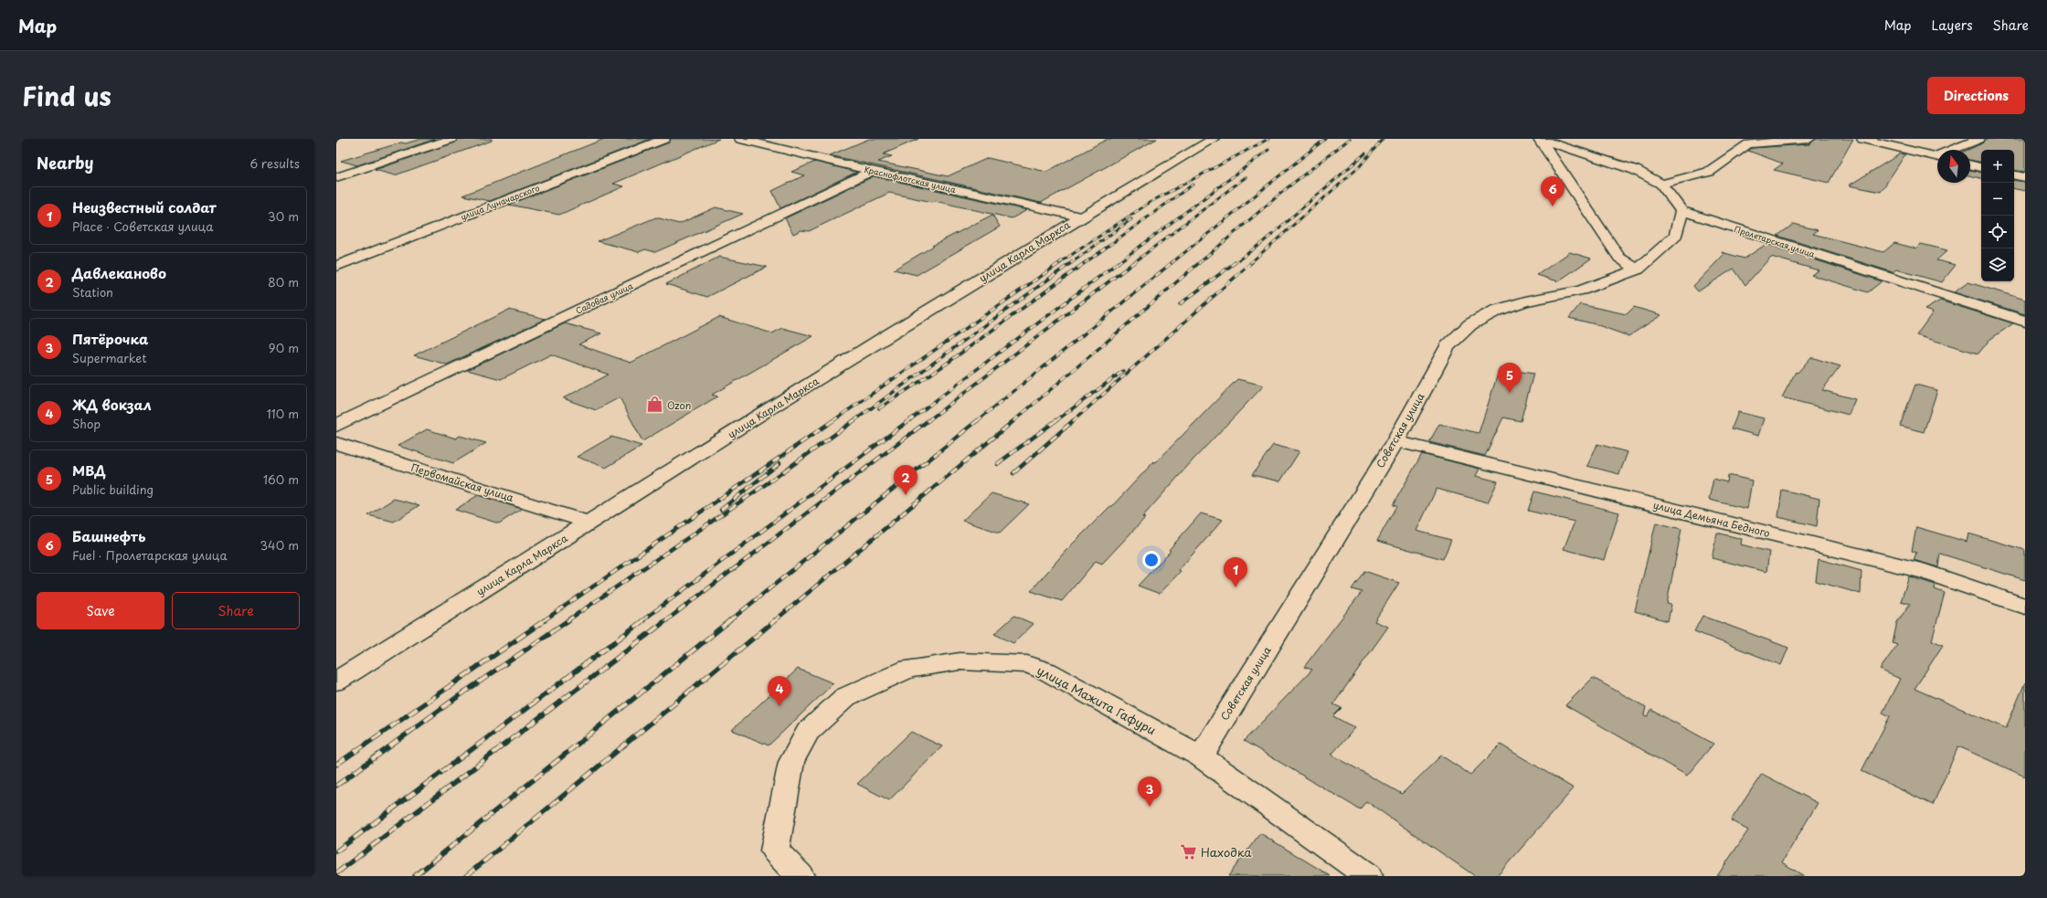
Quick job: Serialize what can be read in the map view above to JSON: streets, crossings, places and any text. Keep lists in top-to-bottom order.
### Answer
{
  "streets": {
    "street": [
      "Краснофлотская улица",
      "улица Луначарского",
      "Пролетарская улица",
      "улица Карла Маркса",
      "Садовая улица",
      "Советская улица",
      "Первомайская улица",
      "улица Демьяна Бедного",
      "улица Мажита Гафури"
    ]
  },
  "crossings": [
    ["Краснофлотская улица", "улица Карла Маркса"],
    ["Краснофлотская улица", "Садовая улица"],
    ["Пролетарская улица", "Советская улица"],
    ["улица Карла Маркса", "Первомайская улица"],
    ["Советская улица", "улица Демьяна Бедного"],
    ["Советская улица", "улица Мажита Гафури"]
  ],
  "places": {
    "shop": ["Ozon"],
    "supermarket": ["Находка"]
  },
  "north": "top",
  "page": {
    "header": "Map",
    "nav": ["Map", "Layers", "Share"],
    "title": "Find us",
    "buttons": [
      "Directions",
      ["Save", "Share"]
    ],
    "heading": ["Nearby", "6 results"],
    "map_buttons": ["+", "−"],
    "pins": [
      "6",
      "5",
      "2",
      "1",
      "4",
      "3"
    ],
    "list": [
      {
        "mark": "1",
        "name": "Неизвестный солдат",
        "note": "Place · Советская улица",
        "value": "30 m"
      },
      {
        "mark": "2",
        "name": "Давлеканово",
        "note": "Station",
        "value": "80 m"
      },
      {
        "mark": "3",
        "name": "Пятёрочка",
        "note": "Supermarket",
        "value": "90 m"
      },
      {
        "mark": "4",
        "name": "ЖД вокзал",
        "note": "Shop",
        "value": "110 m"
      },
      {
        "mark": "5",
        "name": "МВД",
        "note": "Public building",
        "value": "160 m"
      },
      {
        "mark": "6",
        "name": "Башнефть",
        "note": "Fuel · Пролетарская улица",
        "value": "340 m"
      }
    ]
  }
}
